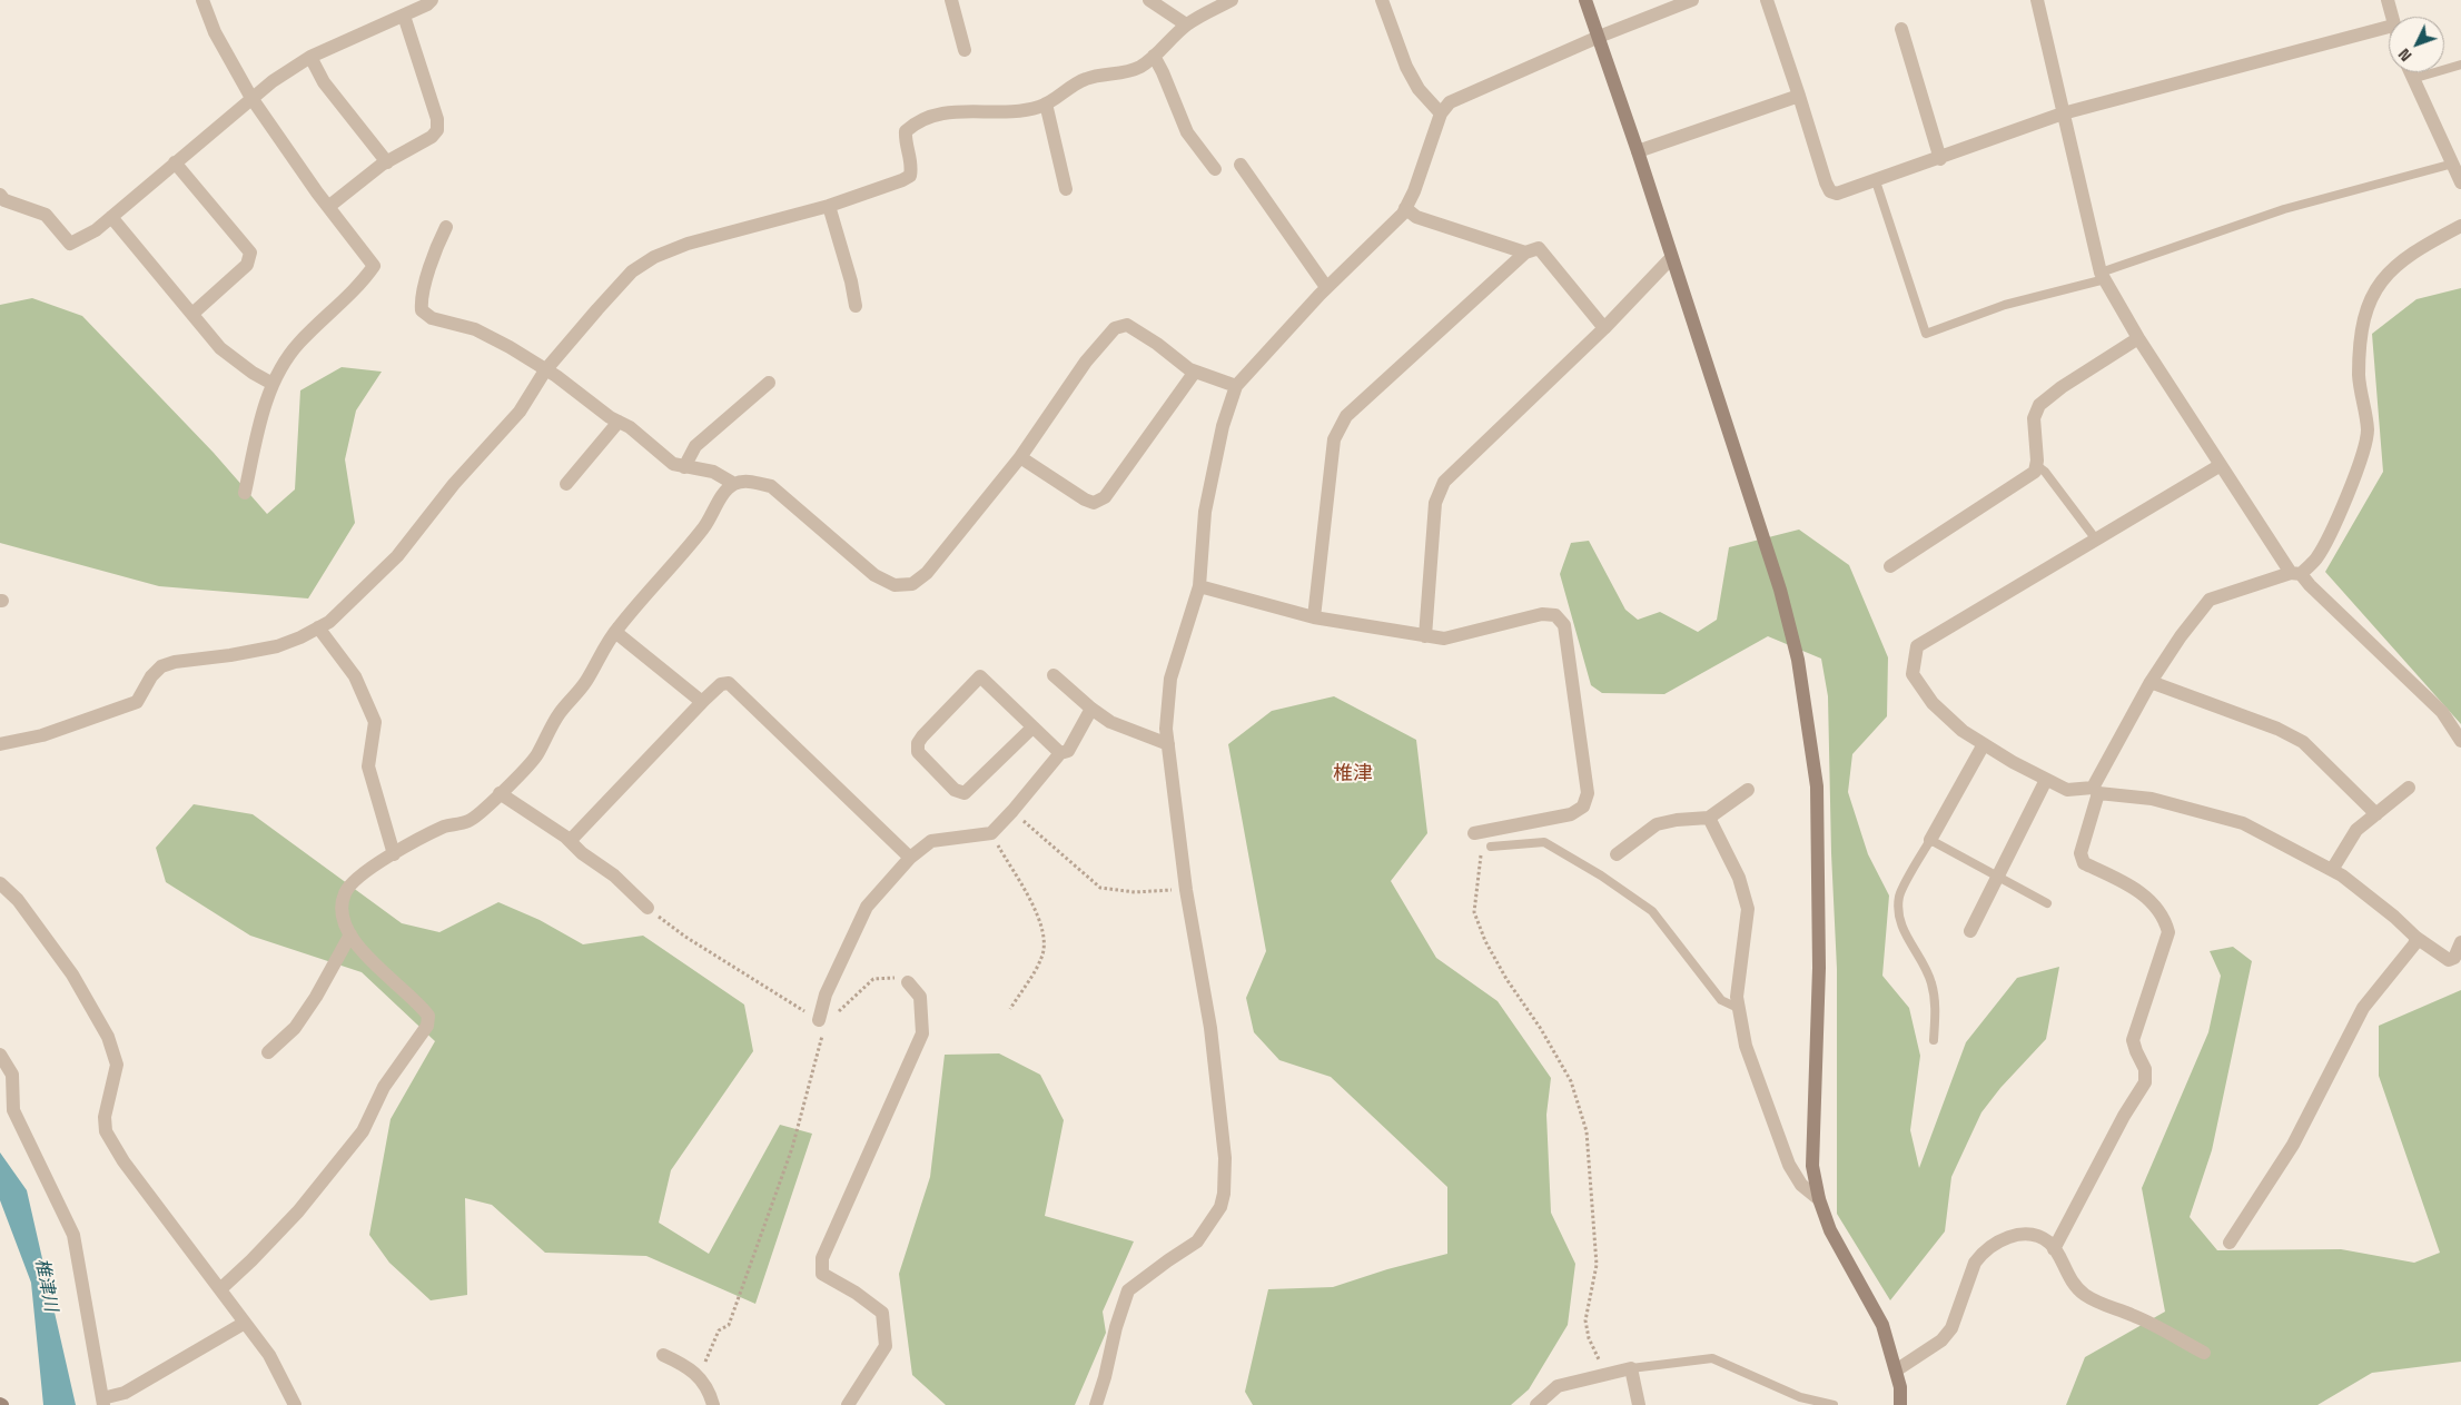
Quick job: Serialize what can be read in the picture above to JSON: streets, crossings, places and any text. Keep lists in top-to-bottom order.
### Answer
{
  "districts": ["椎津"],
  "water": ["椎津川"],
  "north": "bottom left"
}
